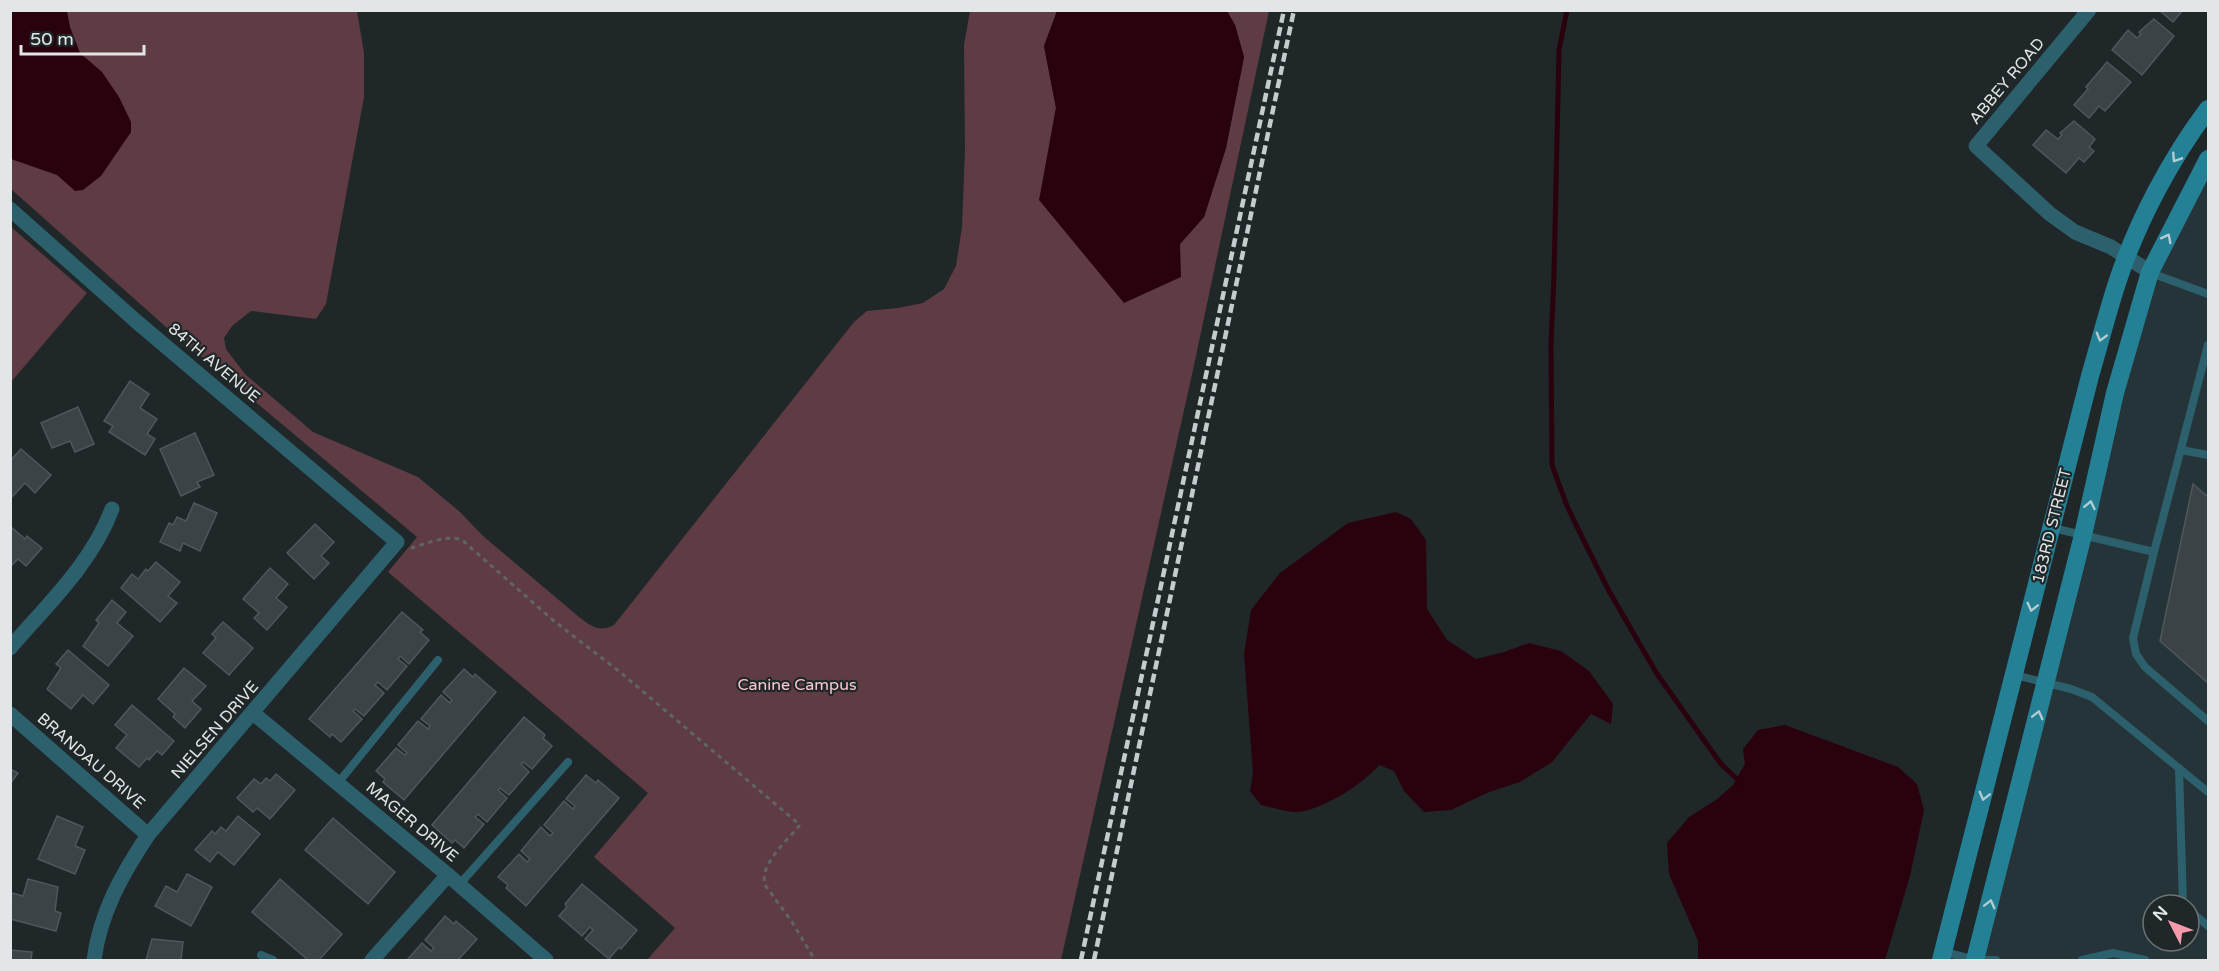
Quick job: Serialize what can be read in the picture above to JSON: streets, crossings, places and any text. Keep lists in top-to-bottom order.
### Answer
{
  "streets": {
    "street": [
      "ABBEY ROAD",
      "84TH AVENUE",
      "183RD STREET",
      "NIELSEN DRIVE",
      "BRANDAU DRIVE",
      "MAGER DRIVE"
    ]
  },
  "crossings": [
    ["ABBEY ROAD", "183RD STREET"],
    ["84TH AVENUE", "NIELSEN DRIVE"],
    ["NIELSEN DRIVE", "BRANDAU DRIVE"],
    ["NIELSEN DRIVE", "MAGER DRIVE"]
  ],
  "parks": ["Canine Campus"],
  "scale_bar": "50 m",
  "north": "top left"
}
